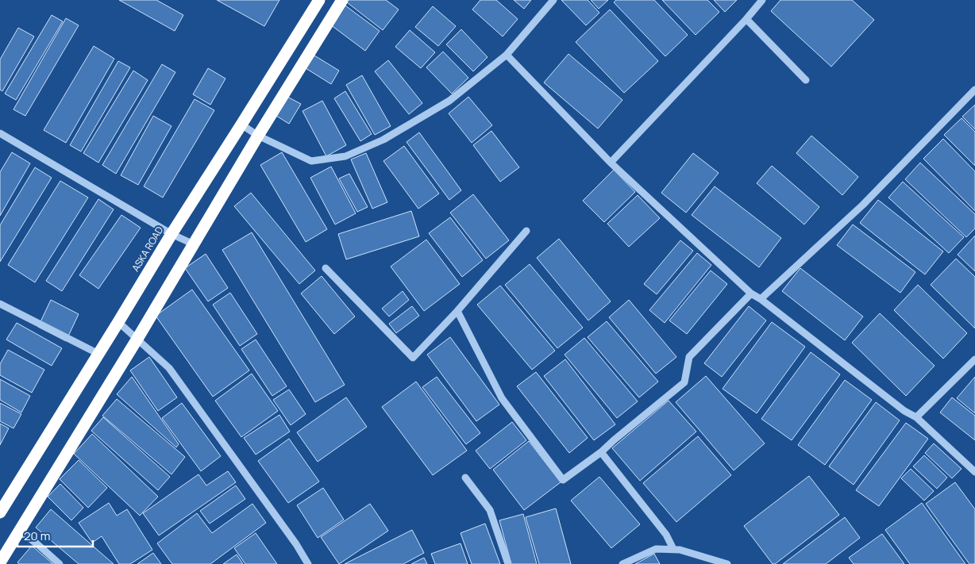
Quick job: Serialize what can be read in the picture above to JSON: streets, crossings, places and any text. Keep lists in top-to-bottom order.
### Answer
{
  "streets": {
    "highway": ["ASKA ROAD"]
  },
  "scale_bar": "20 m"
}
